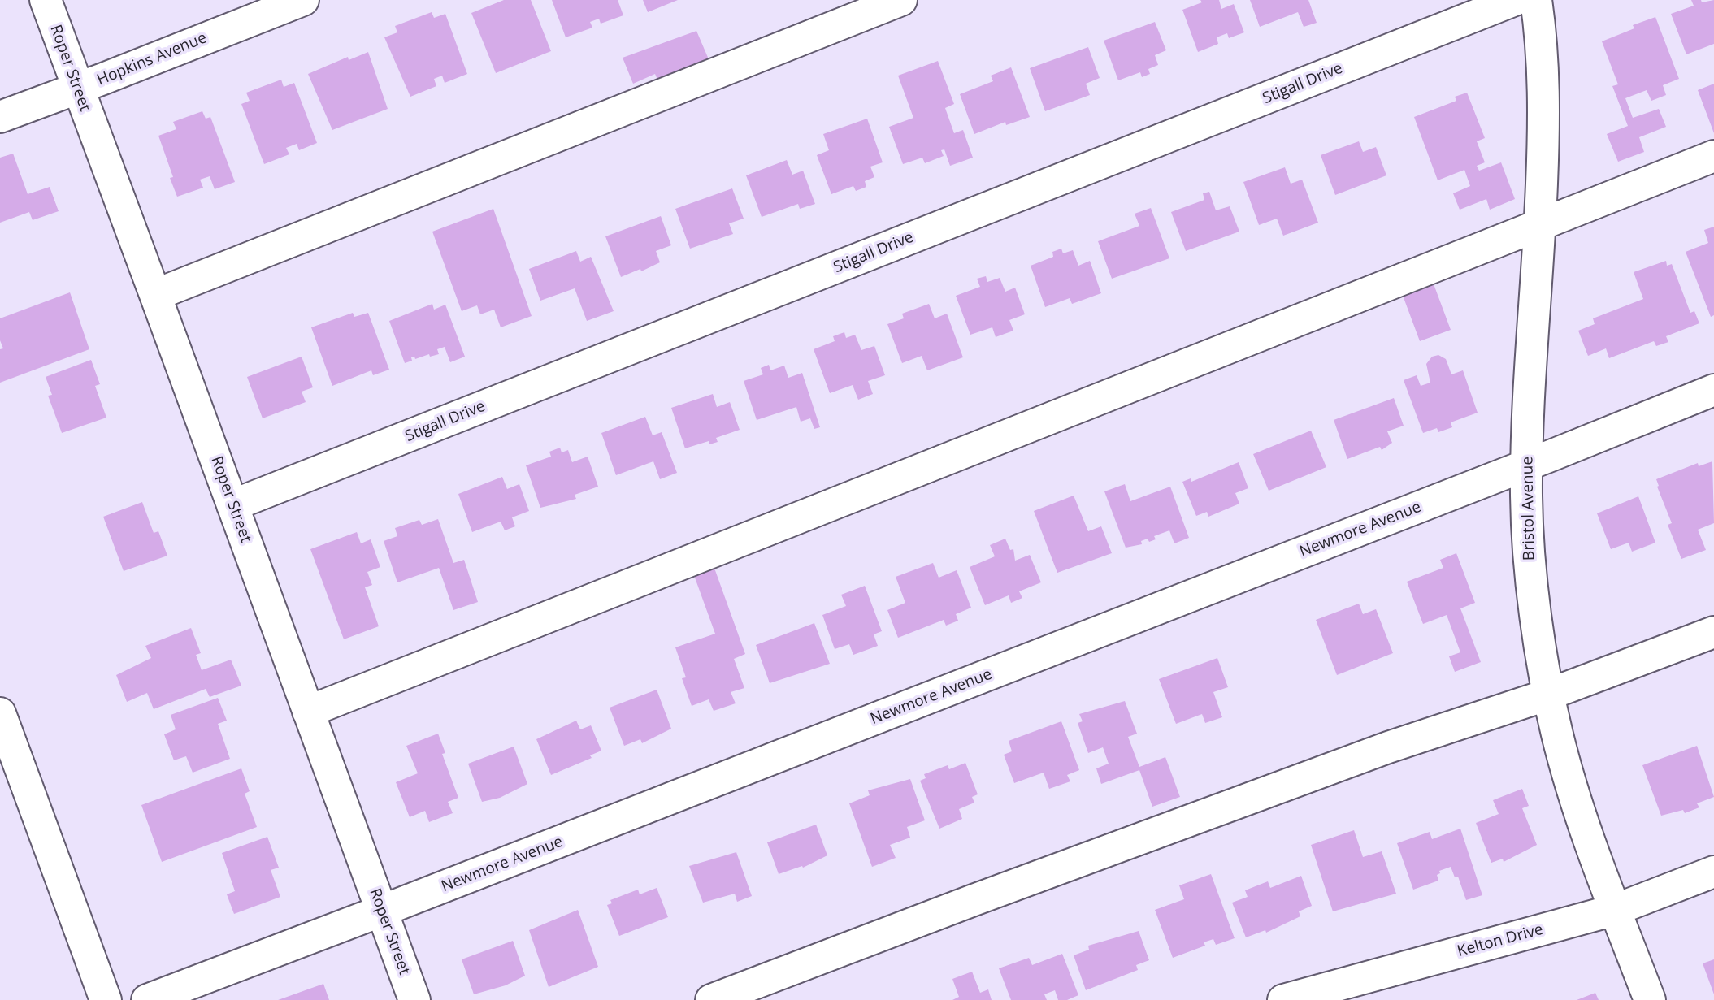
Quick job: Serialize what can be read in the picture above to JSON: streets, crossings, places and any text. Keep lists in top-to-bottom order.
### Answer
{
  "streets": {
    "street": [
      "Hopkins Avenue",
      "Roper Street",
      "Stigall Drive",
      "Bristol Avenue",
      "Newmore Avenue",
      "Kelton Drive"
    ]
  },
  "crossings": [
    ["Hopkins Avenue", "Roper Street"],
    ["Roper Street", "Stigall Drive"],
    ["Roper Street", "Newmore Avenue"],
    ["Bristol Avenue", "Newmore Avenue"],
    ["Bristol Avenue", "Kelton Drive"]
  ]
}
